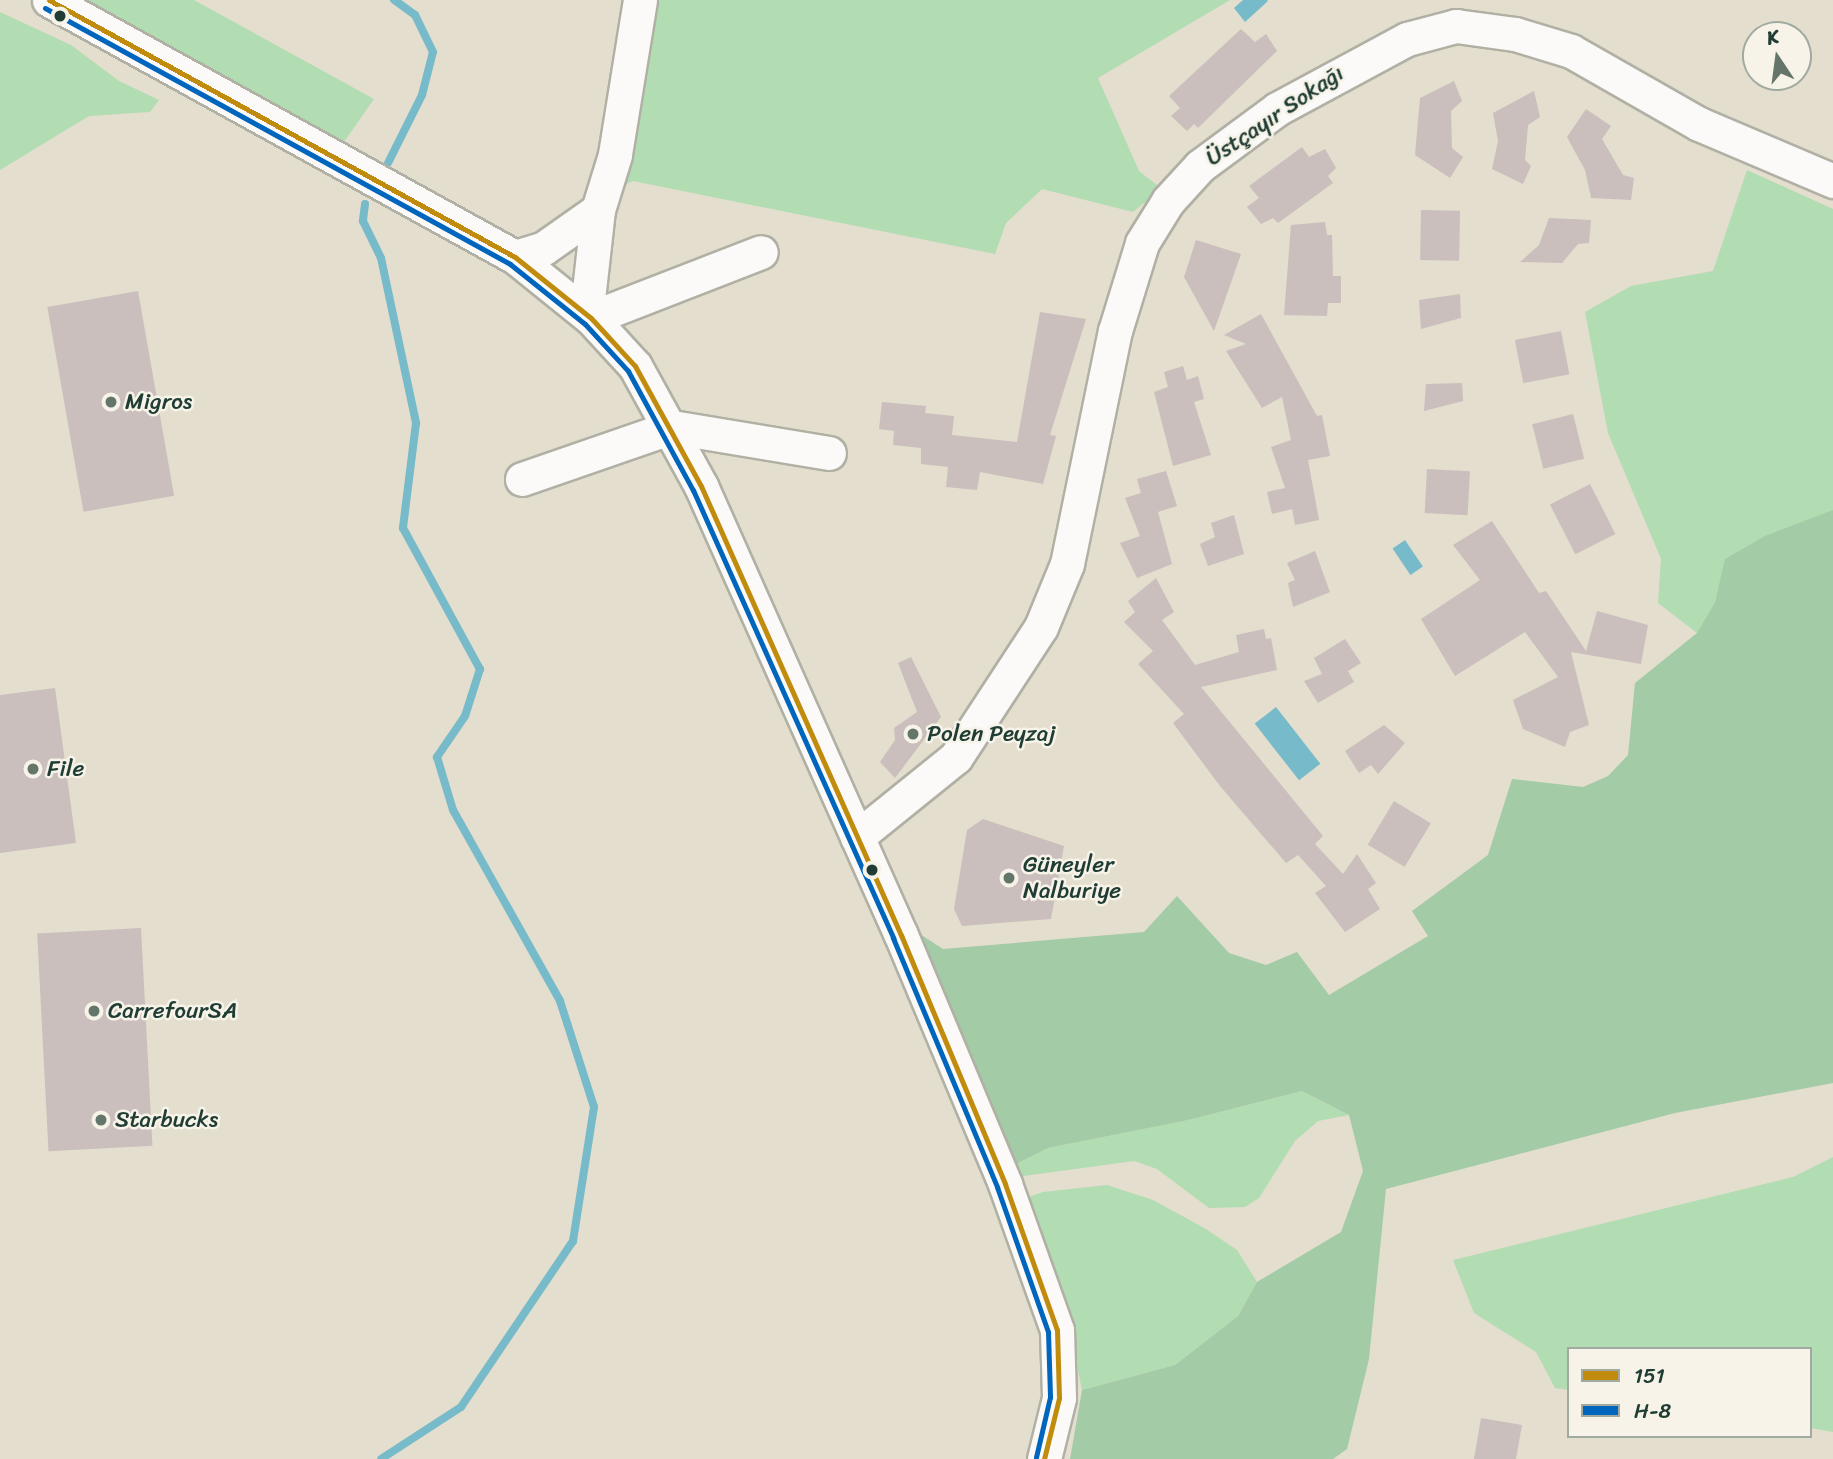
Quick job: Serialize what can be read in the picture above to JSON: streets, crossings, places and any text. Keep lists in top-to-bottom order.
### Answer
{
  "streets": {
    "street": ["Üstçayır Sokağı"]
  },
  "places": [
    "Migros",
    "Polen Peyzaj",
    "File",
    "Güneyler Nalburiye",
    "CarrefourSA",
    "Starbucks"
  ],
  "lines": ["transit line 151", "transit line H-8"],
  "legend": ["151", "H-8"],
  "north": "top"
}
